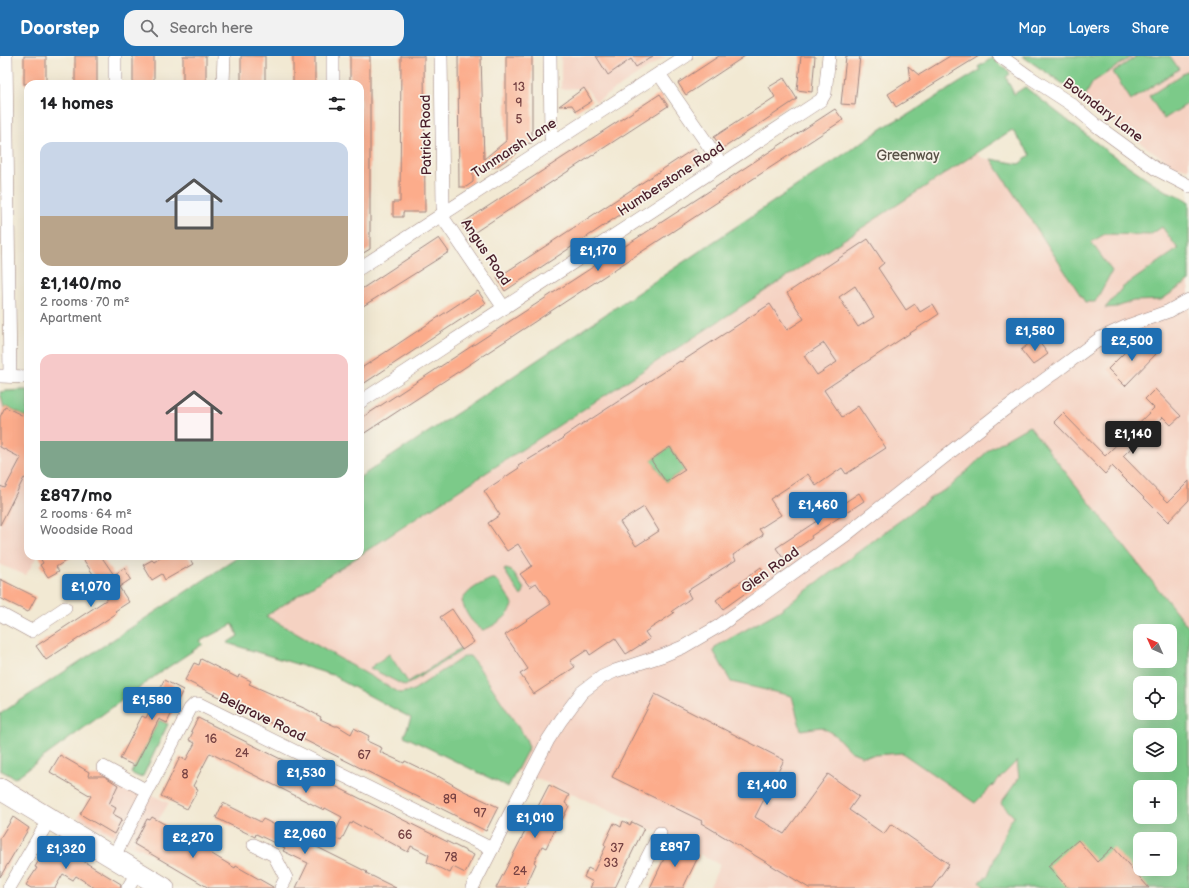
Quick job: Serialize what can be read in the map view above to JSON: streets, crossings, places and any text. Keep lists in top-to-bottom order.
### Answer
{
  "streets": {
    "street": [
      "Boundary Lane",
      "Patrick Road",
      "Tunmarsh Lane",
      "Humberstone Road",
      "Angus Road",
      "Glen Road",
      "Belgrave Road"
    ]
  },
  "crossings": [
    ["Patrick Road", "Tunmarsh Lane"],
    ["Patrick Road", "Angus Road"],
    ["Tunmarsh Lane", "Angus Road"],
    ["Humberstone Road", "Angus Road"],
    ["Glen Road", "Belgrave Road"]
  ],
  "parks": ["Greenway"],
  "house_numbers": [
    "13",
    "9",
    "5",
    "16",
    "24",
    "67",
    "8",
    "89",
    "97",
    "66",
    "37",
    "78",
    "33",
    "24"
  ],
  "north": "top left",
  "page": {
    "header": "Doorstep",
    "search": "Search here",
    "nav": ["Map", "Layers", "Share"],
    "heading": "14 homes",
    "list": [
      {
        "name": "£1,140/mo",
        "note": "2 rooms · 70 m² · Apartment"
      },
      {
        "name": "£897/mo",
        "note": "2 rooms · 64 m² · Woodside Road"
      }
    ],
    "price": [
      "£1,170",
      "£1,580",
      "£2,500",
      "£1,140",
      "£1,460",
      "£1,070",
      "£1,580",
      "£1,530",
      "£1,400",
      "£1,010",
      "£2,060",
      "£2,270",
      "£897",
      "£1,320"
    ],
    "map_buttons": ["+", "−"]
  }
}
